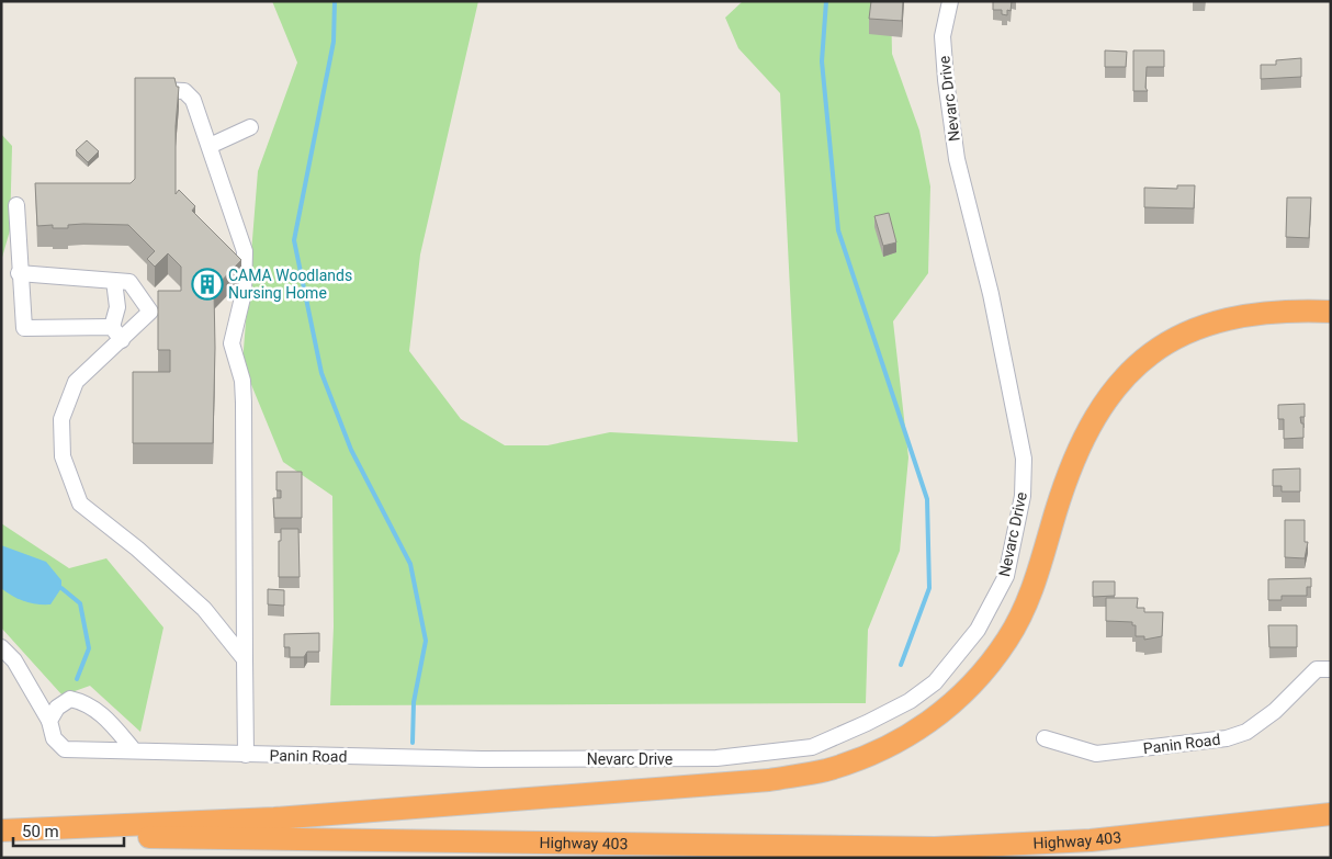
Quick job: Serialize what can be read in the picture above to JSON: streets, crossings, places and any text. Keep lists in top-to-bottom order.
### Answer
{
  "streets": {
    "highway": ["Highway 403"],
    "street": ["Nevarc Drive", "Panin Road"]
  },
  "crossings": [
    ["Nevarc Drive", "Panin Road"]
  ],
  "places": {
    "building": ["CAMA Woodlands Nursing Home"]
  },
  "scale_bar": "50 m"
}
